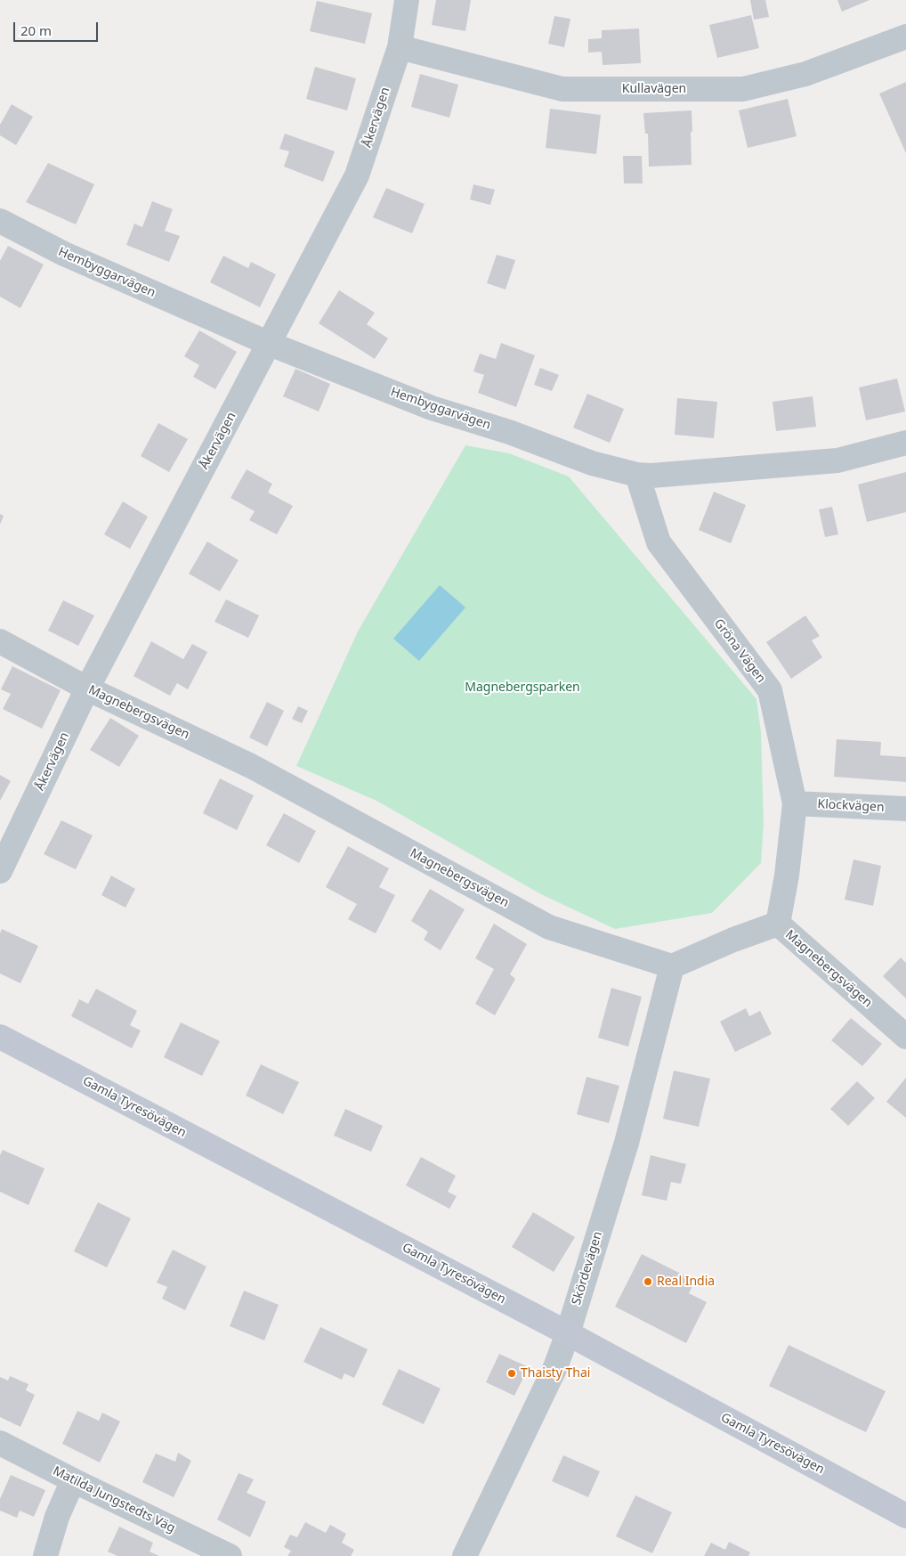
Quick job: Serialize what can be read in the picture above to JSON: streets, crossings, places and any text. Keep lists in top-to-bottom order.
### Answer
{
  "streets": {
    "street": [
      "Kullavägen",
      "Åkervägen",
      "Hembyggarvägen",
      "Gröna Vägen",
      "Magnebergsvägen",
      "Klockvägen",
      "Gamla Tyresövägen",
      "Skördevägen",
      "Matilda Jungstedts Väg"
    ]
  },
  "crossings": [
    ["Kullavägen", "Åkervägen"],
    ["Åkervägen", "Hembyggarvägen"],
    ["Åkervägen", "Magnebergsvägen"],
    ["Hembyggarvägen", "Gröna Vägen"],
    ["Gröna Vägen", "Magnebergsvägen"],
    ["Gröna Vägen", "Klockvägen"],
    ["Magnebergsvägen", "Skördevägen"],
    ["Gamla Tyresövägen", "Skördevägen"]
  ],
  "parks": ["Magnebergsparken"],
  "places": ["Real India", "Thaisty Thai"],
  "scale_bar": "20 m"
}
